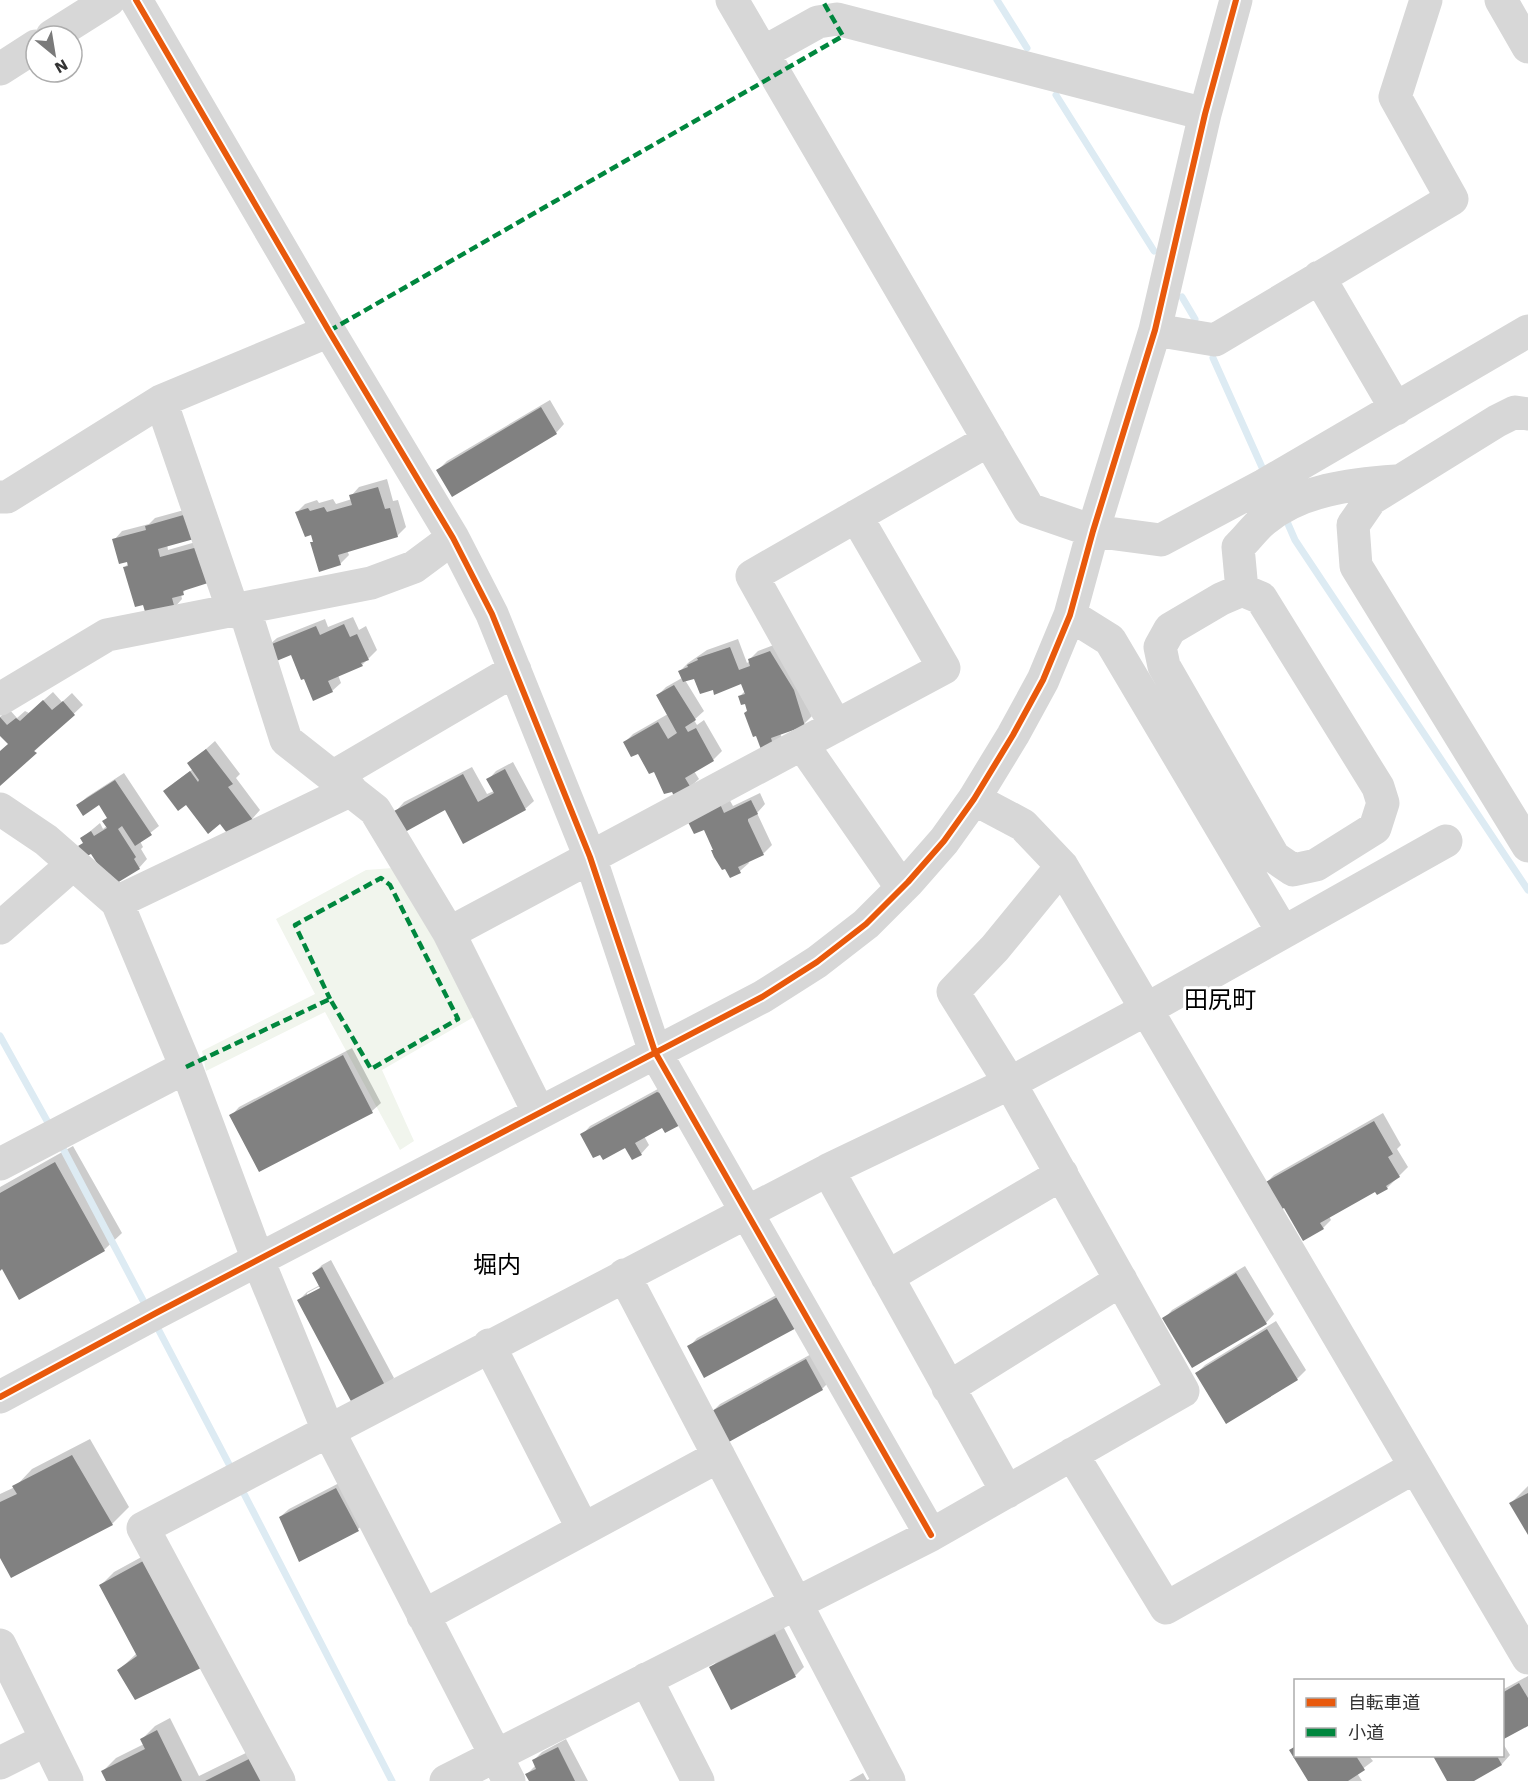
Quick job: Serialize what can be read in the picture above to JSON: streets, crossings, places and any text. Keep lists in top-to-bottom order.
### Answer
{
  "districts": ["田尻町", "堀内"],
  "legend": ["自転車道", "小道"],
  "north": "bottom right"
}
